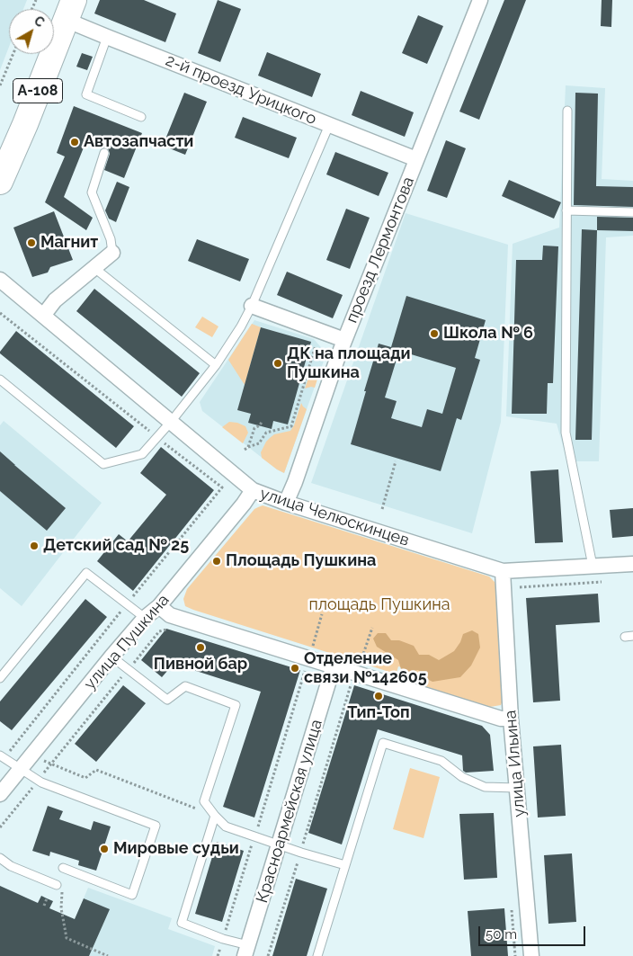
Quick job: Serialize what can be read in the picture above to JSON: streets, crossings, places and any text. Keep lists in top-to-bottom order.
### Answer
{
  "streets": {
    "highway": ["А-108"],
    "street": [
      "2-й проезд Урицкого",
      "проезд Лермонтова",
      "улица Челюскинцев",
      "улица Пушкина",
      "улица Ильина",
      "Красноармейская улица"
    ]
  },
  "crossings": [
    ["2-й проезд Урицкого", "А-108"],
    ["2-й проезд Урицкого", "проезд Лермонтова"],
    ["проезд Лермонтова", "улица Челюскинцев"],
    ["улица Челюскинцев", "улица Пушкина"],
    ["улица Челюскинцев", "улица Ильина"]
  ],
  "parks": ["площадь Пушкина"],
  "places": [
    "Автозапчасти",
    "Магнит",
    "Школа № 6",
    "ДК на площади Пушкина",
    "Детский сад № 25",
    "Площадь Пушкина",
    "Пивной бар",
    "Отделение связи №142605",
    "Тип-Топ",
    "Мировые судьи"
  ],
  "scale_bar": "50 m",
  "north": "top right"
}
